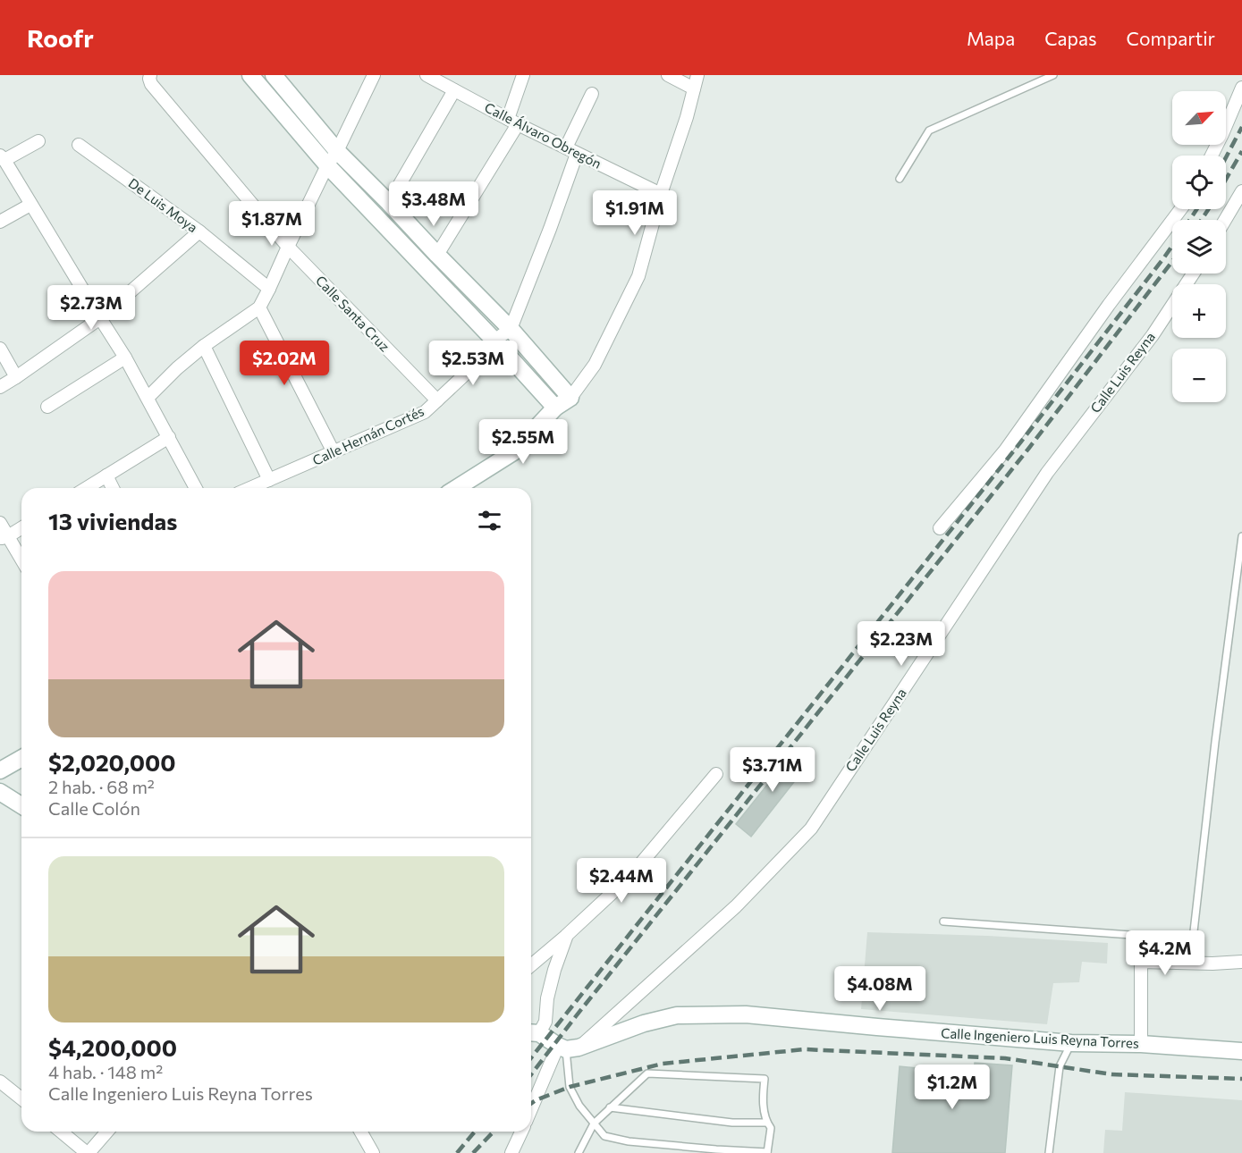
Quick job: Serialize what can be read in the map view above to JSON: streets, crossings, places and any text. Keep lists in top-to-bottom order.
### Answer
{
  "streets": {
    "street": [
      "Calle Álvaro Obregón",
      "De Luis Moya",
      "Calle Santa Cruz",
      "Calle Luis Reyna",
      "Calle Hernán Cortés",
      "Calle Ingeniero Luis Reyna Torres"
    ]
  },
  "crossings": [
    ["Calle Santa Cruz", "Calle Hernán Cortés"],
    ["Calle Luis Reyna", "Calle Ingeniero Luis Reyna Torres"]
  ],
  "north": "top right",
  "page": {
    "header": "Roofr",
    "nav": ["Mapa", "Capas", "Compartir"],
    "map_buttons": ["+", "−"],
    "price": [
      "$3.48M",
      "$1.91M",
      "$1.87M",
      "$2.73M",
      "$2.02M",
      "$2.53M",
      "$2.55M",
      "$2.23M",
      "$3.71M",
      "$2.44M",
      "$4.2M",
      "$4.08M",
      "$1.2M"
    ],
    "heading": "13 viviendas",
    "list": [
      {
        "name": "$2,020,000",
        "note": "2 hab. · 68 m² · Calle Colón"
      },
      {
        "name": "$4,200,000",
        "note": "4 hab. · 148 m² · Calle Ingeniero Luis Reyna Torres"
      }
    ]
  }
}
